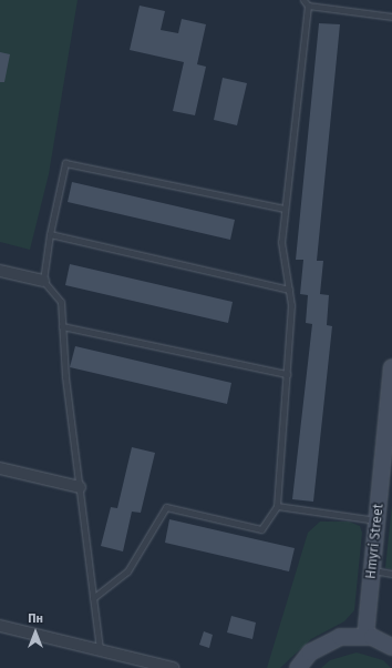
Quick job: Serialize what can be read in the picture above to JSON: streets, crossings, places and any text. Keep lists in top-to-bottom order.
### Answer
{
  "streets": {
    "street": ["Hmyri Street"]
  },
  "north": "top"
}
